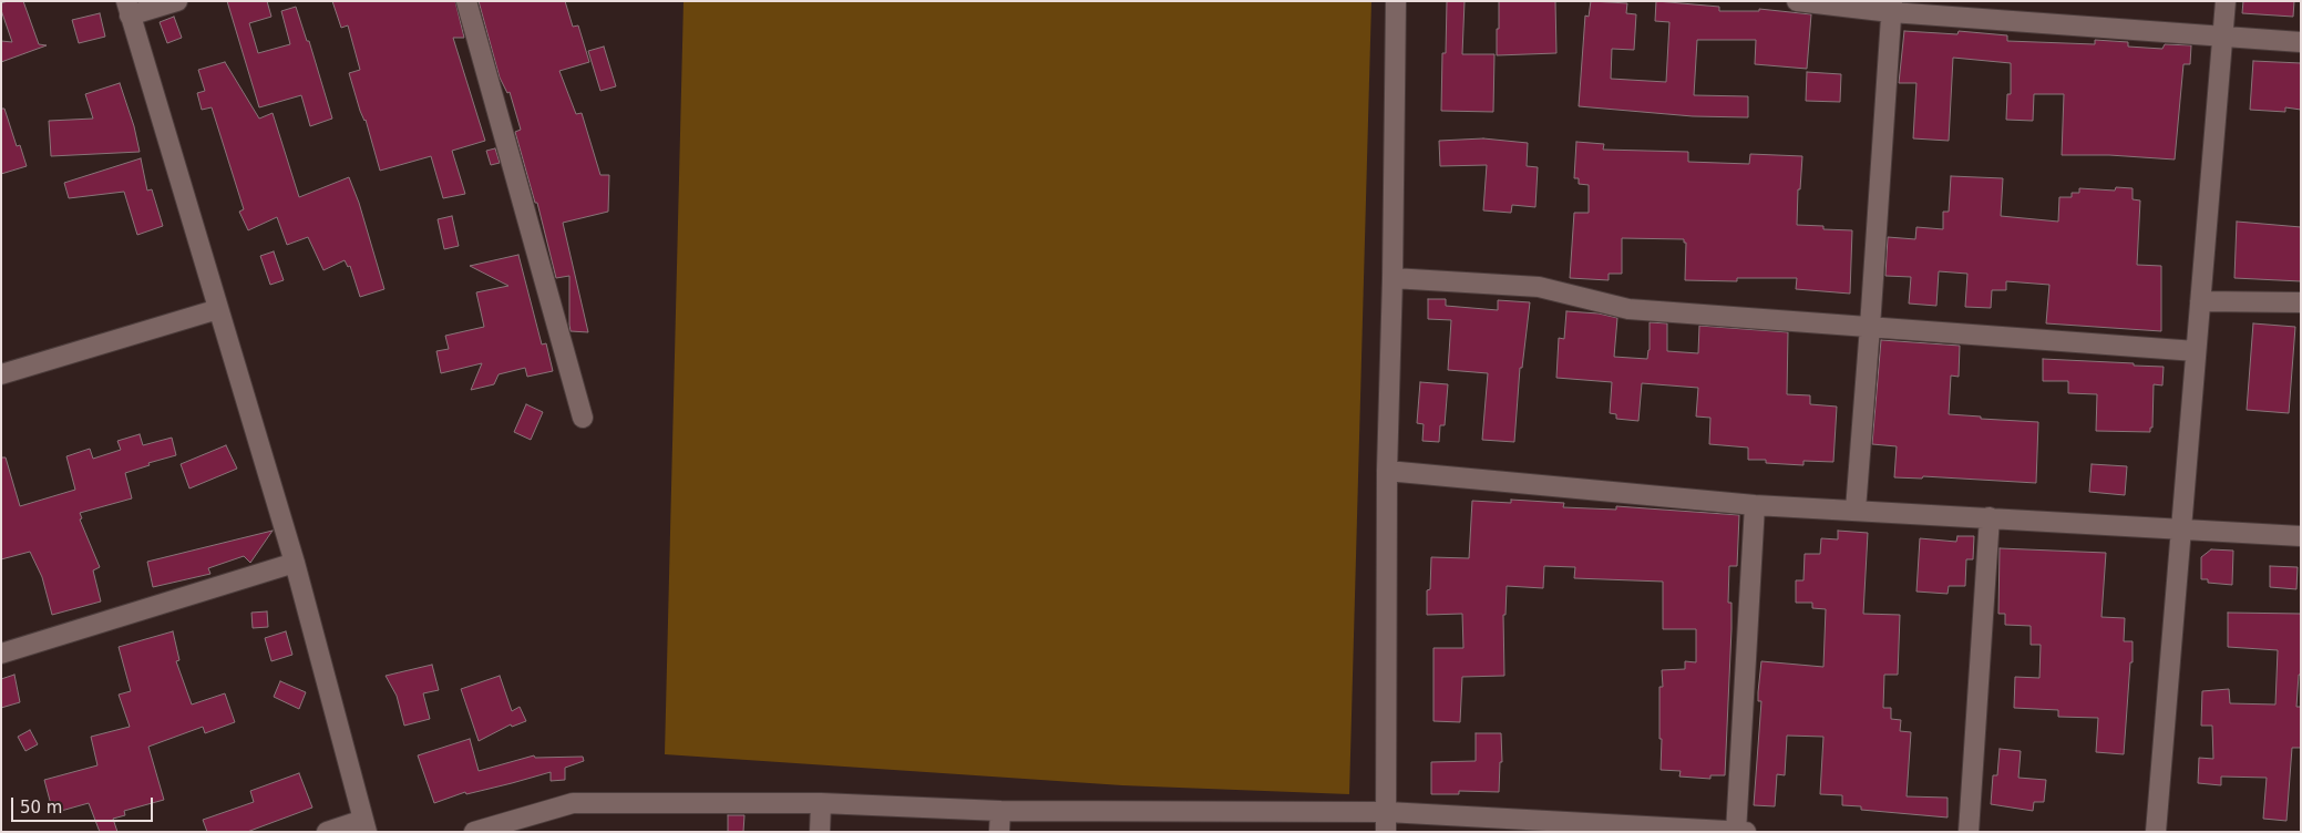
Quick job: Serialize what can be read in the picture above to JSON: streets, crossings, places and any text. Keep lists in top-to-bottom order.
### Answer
{
  "scale_bar": "50 m"
}
